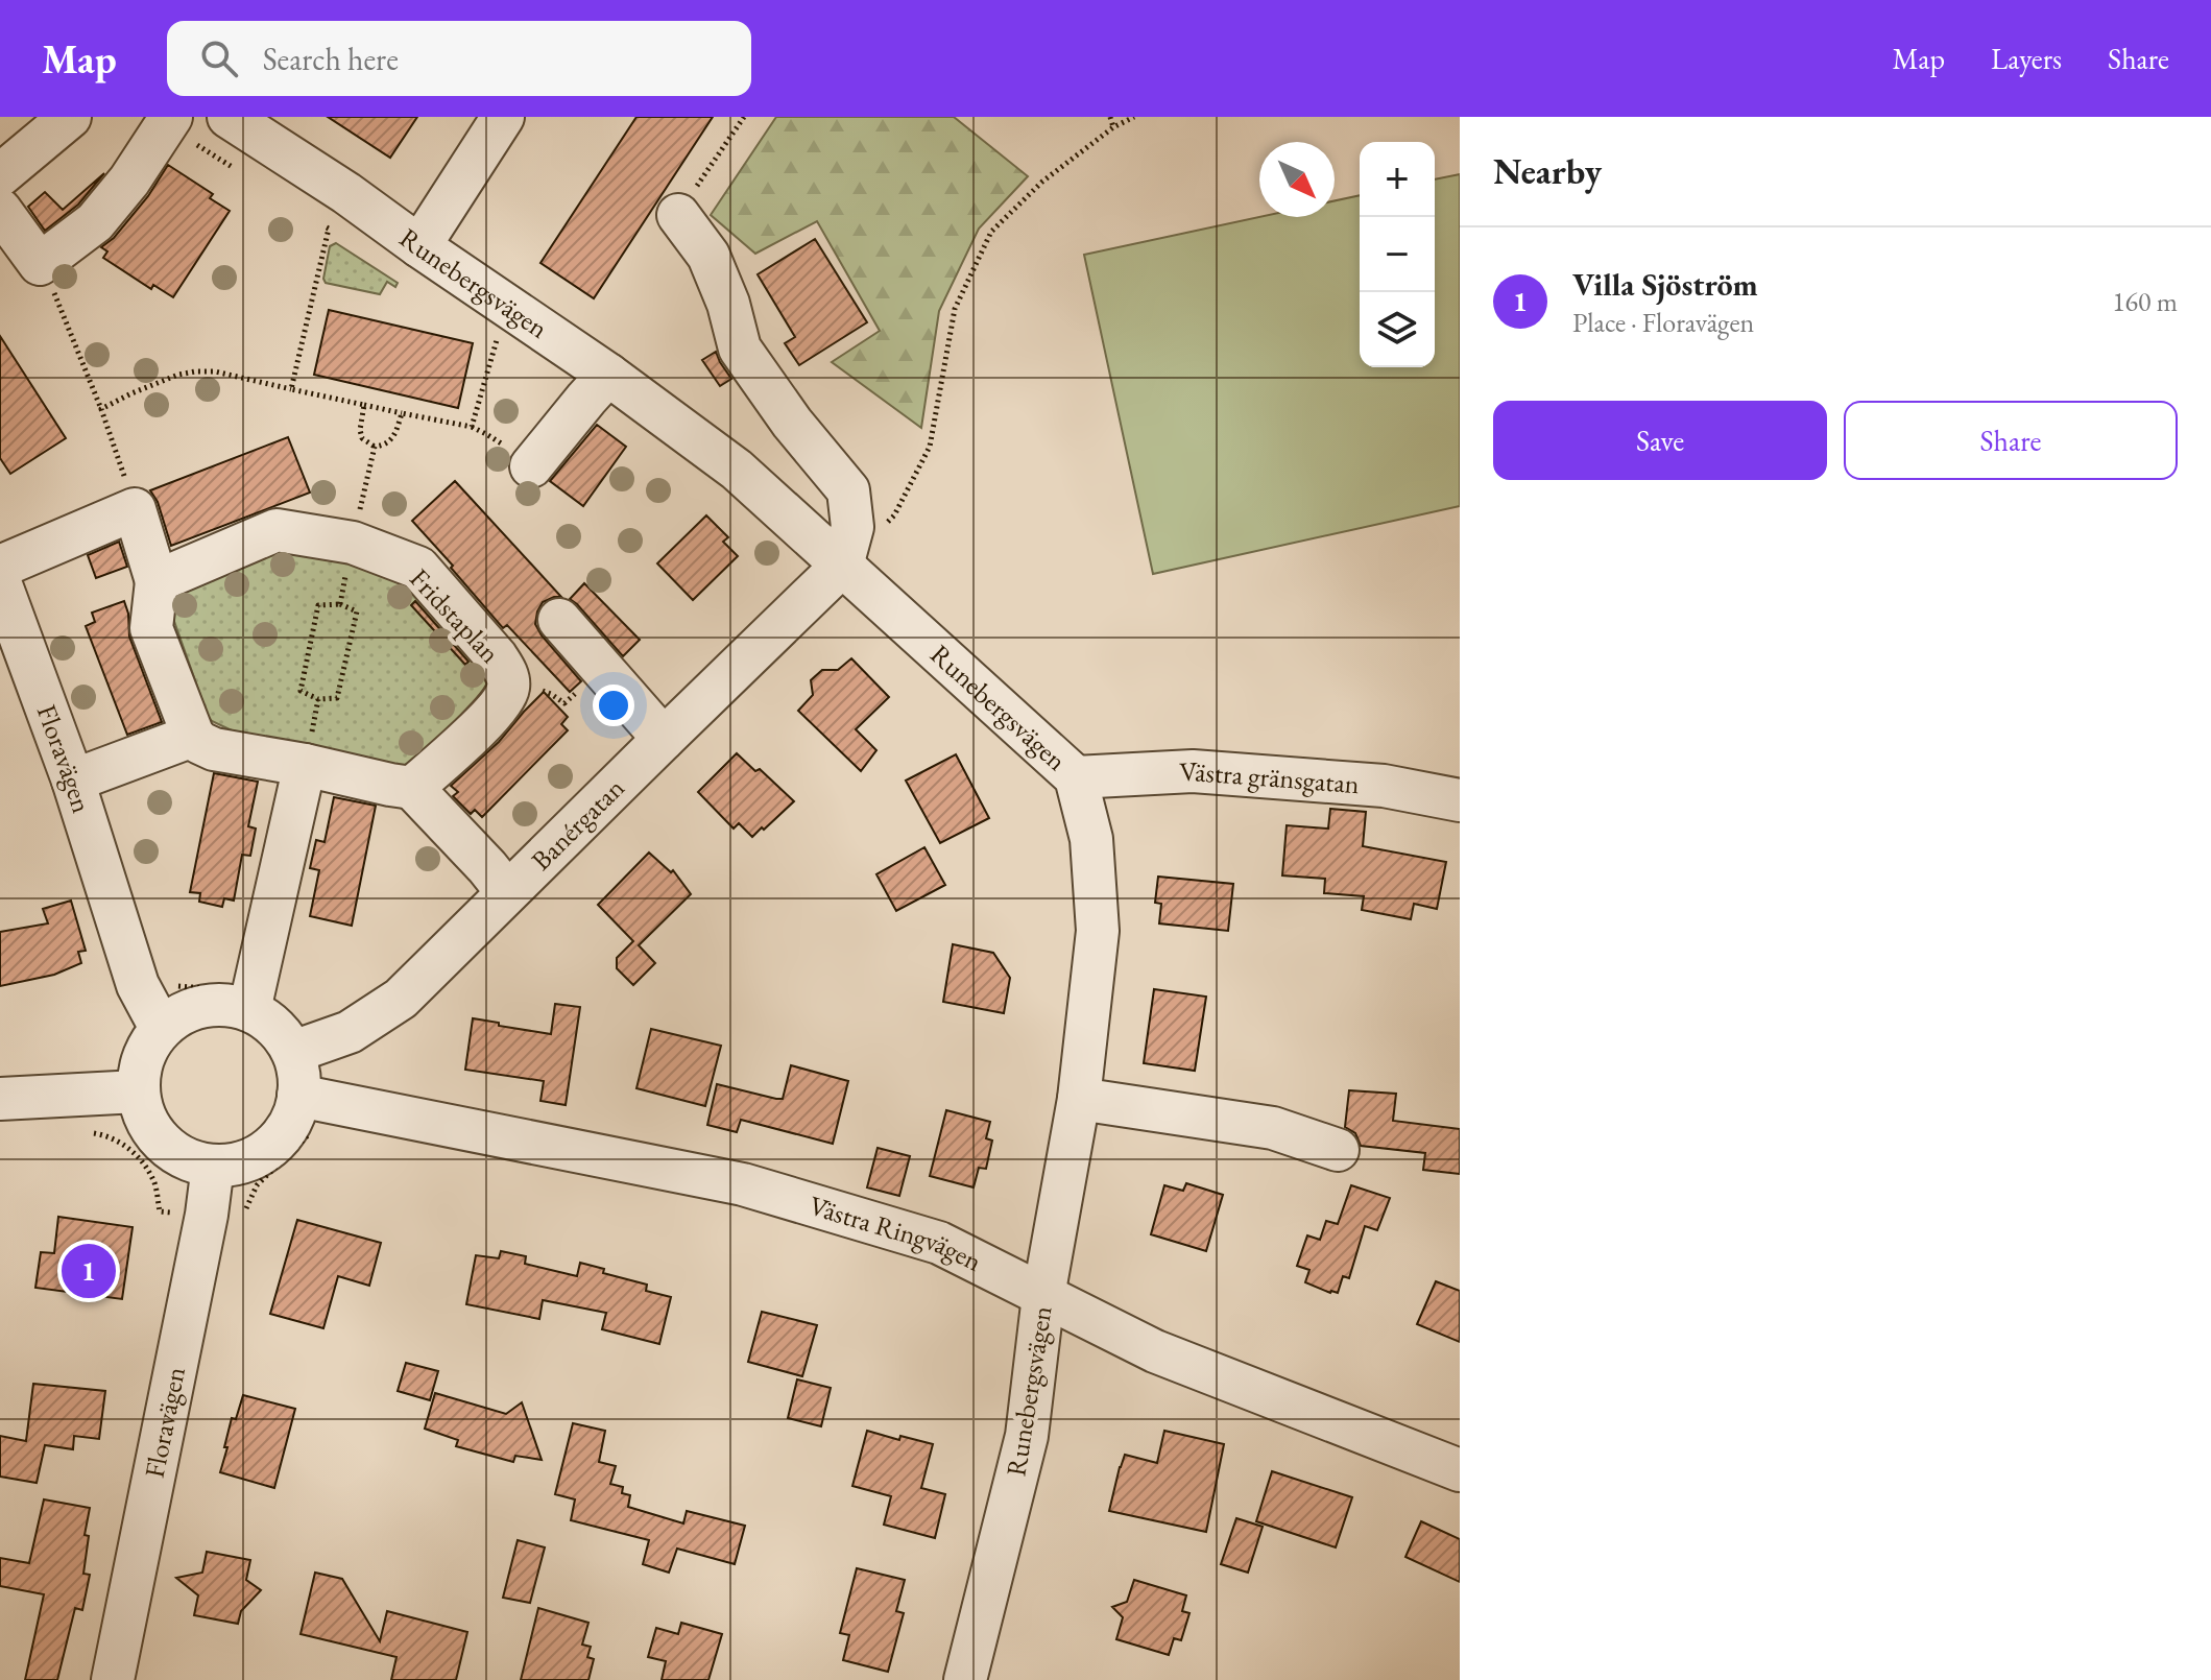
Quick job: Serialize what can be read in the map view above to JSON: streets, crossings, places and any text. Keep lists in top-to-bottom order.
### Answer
{
  "streets": {
    "street": [
      "Runebergsvägen",
      "Fridstaplan",
      "Floravägen",
      "Västra gränsgatan",
      "Banérgatan",
      "Västra Ringvägen"
    ]
  },
  "crossings": [
    ["Runebergsvägen", "Västra gränsgatan"],
    ["Runebergsvägen", "Banérgatan"],
    ["Runebergsvägen", "Västra Ringvägen"],
    ["Floravägen", "Banérgatan"],
    ["Floravägen", "Västra Ringvägen"],
    ["Banérgatan", "Västra Ringvägen"]
  ],
  "north": "bottom right",
  "page": {
    "header": "Map",
    "search": "Search here",
    "nav": ["Map", "Layers", "Share"],
    "heading": "Nearby",
    "map_buttons": ["+", "−"],
    "list": [
      {
        "mark": "1",
        "name": "Villa Sjöström",
        "note": "Place · Floravägen",
        "value": "160 m"
      }
    ],
    "buttons": ["Save", "Share"],
    "pins": "1"
  }
}
